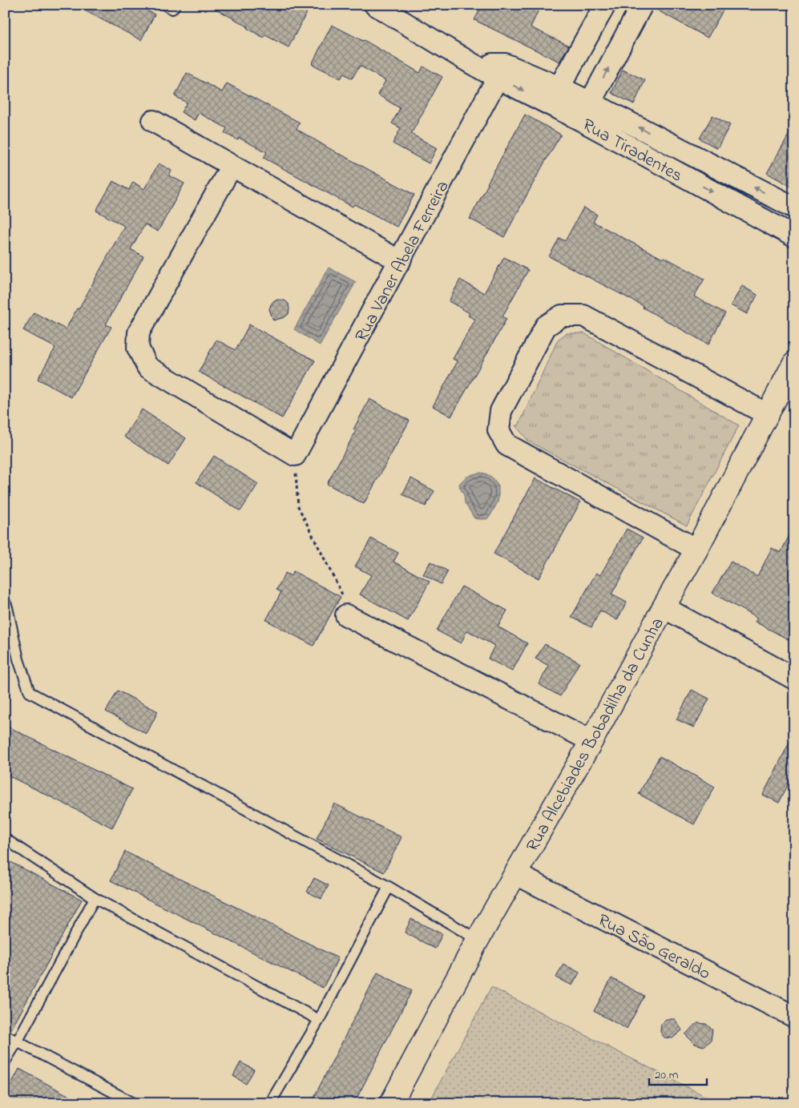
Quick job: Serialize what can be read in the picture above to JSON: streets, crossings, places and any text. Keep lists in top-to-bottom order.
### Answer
{
  "streets": {
    "street": [
      "Rua Tiradentes",
      "Rua Vaner Abela Ferreira",
      "Rua Alcebiades Bobadilha da Cunha",
      "Rua São Geraldo"
    ]
  },
  "crossings": [
    ["Rua Tiradentes", "Rua Vaner Abela Ferreira"],
    ["Rua Alcebiades Bobadilha da Cunha", "Rua São Geraldo"]
  ],
  "scale_bar": "20 m"
}
